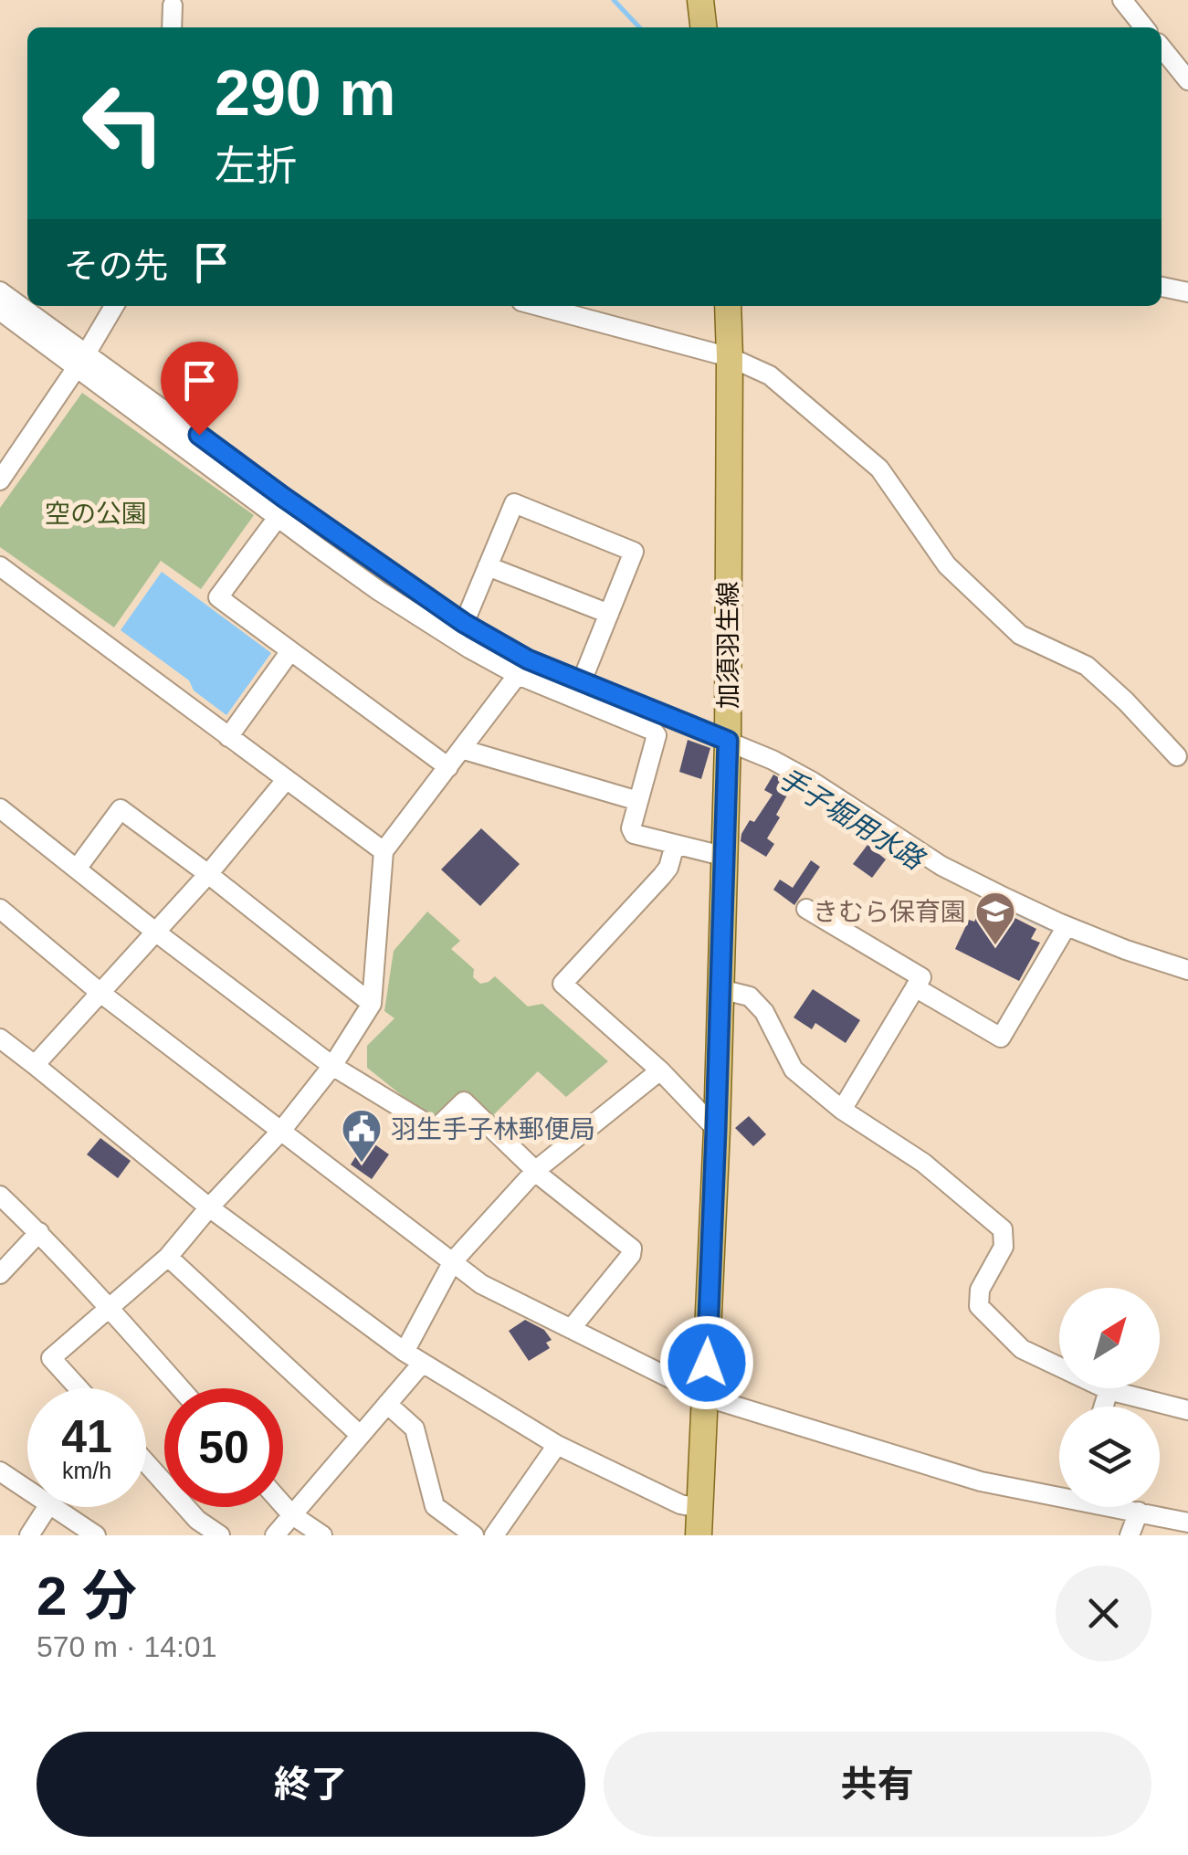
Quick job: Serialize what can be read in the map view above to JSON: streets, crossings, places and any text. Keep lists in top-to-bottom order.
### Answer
{
  "streets": {
    "main road": ["加須羽生線"]
  },
  "water": ["手子堀用水路"],
  "parks": ["空の公園"],
  "places": {
    "school or university": ["きむら保育園"],
    "public building": ["羽生手子林郵便局"]
  },
  "north": "top right",
  "page": {
    "turn": ["290 m", "左折"],
    "then": "その先",
    "speed": "41 km/h",
    "limit": "50",
    "heading": ["2 分", "570 m · 14:01"],
    "buttons": ["終了", "共有"]
  }
}
